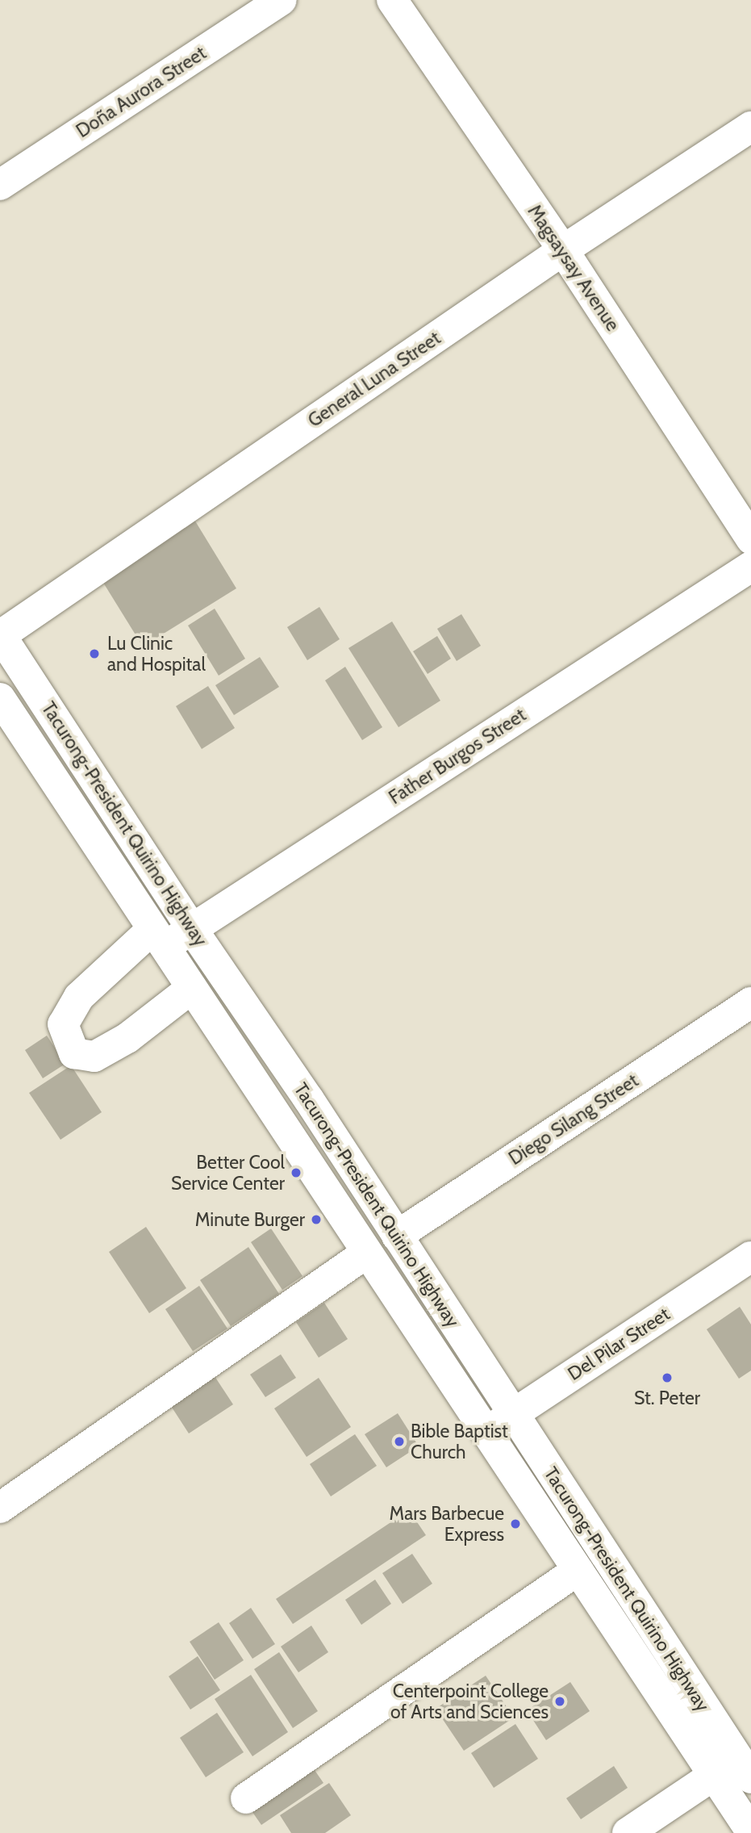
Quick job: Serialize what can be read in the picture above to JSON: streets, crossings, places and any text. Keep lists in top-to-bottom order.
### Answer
{
  "streets": {
    "main road": [
      "Doña Aurora Street",
      "Magsaysay Avenue",
      "General Luna Street",
      "Father Burgos Street",
      "Tacurong-President Quirino Highway",
      "Diego Silang Street",
      "Del Pilar Street"
    ]
  },
  "crossings": [
    ["Magsaysay Avenue", "General Luna Street"],
    ["General Luna Street", "Tacurong-President Quirino Highway"],
    ["Father Burgos Street", "Tacurong-President Quirino Highway"],
    ["Tacurong-President Quirino Highway", "Diego Silang Street"],
    ["Tacurong-President Quirino Highway", "Del Pilar Street"]
  ],
  "places": [
    "Lu Clinic and Hospital",
    "Better Cool Service Center",
    "Minute Burger",
    "St. Peter",
    "Bible Baptist Church",
    "Mars Barbecue Express",
    "Centerpoint College of Arts and Sciences"
  ]
}
